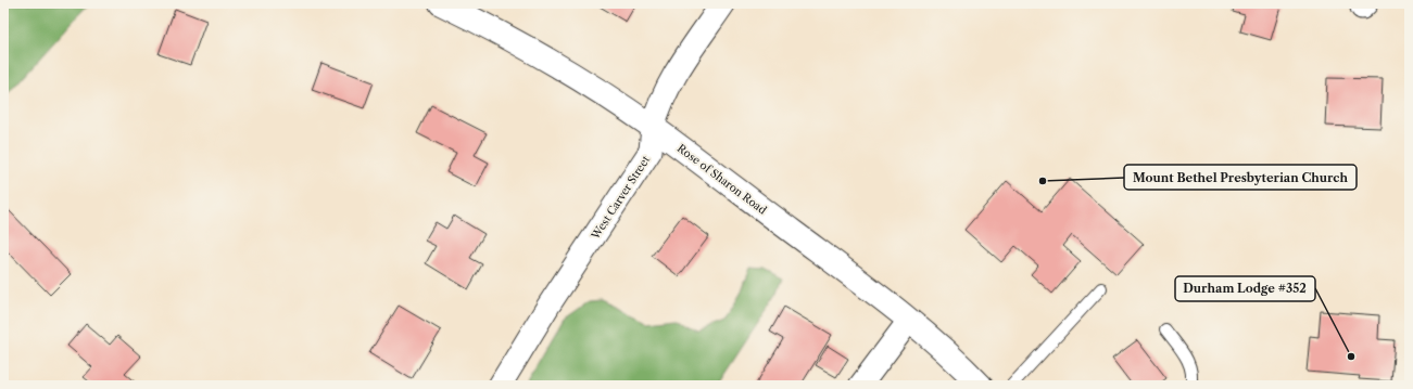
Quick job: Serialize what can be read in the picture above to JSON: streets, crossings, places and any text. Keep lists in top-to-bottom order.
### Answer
{
  "streets": {
    "street": ["Rose of Sharon Road", "West Carver Street"]
  },
  "crossings": [
    ["Rose of Sharon Road", "West Carver Street"]
  ],
  "places": ["Mount Bethel Presbyterian Church", "Durham Lodge #352"]
}
